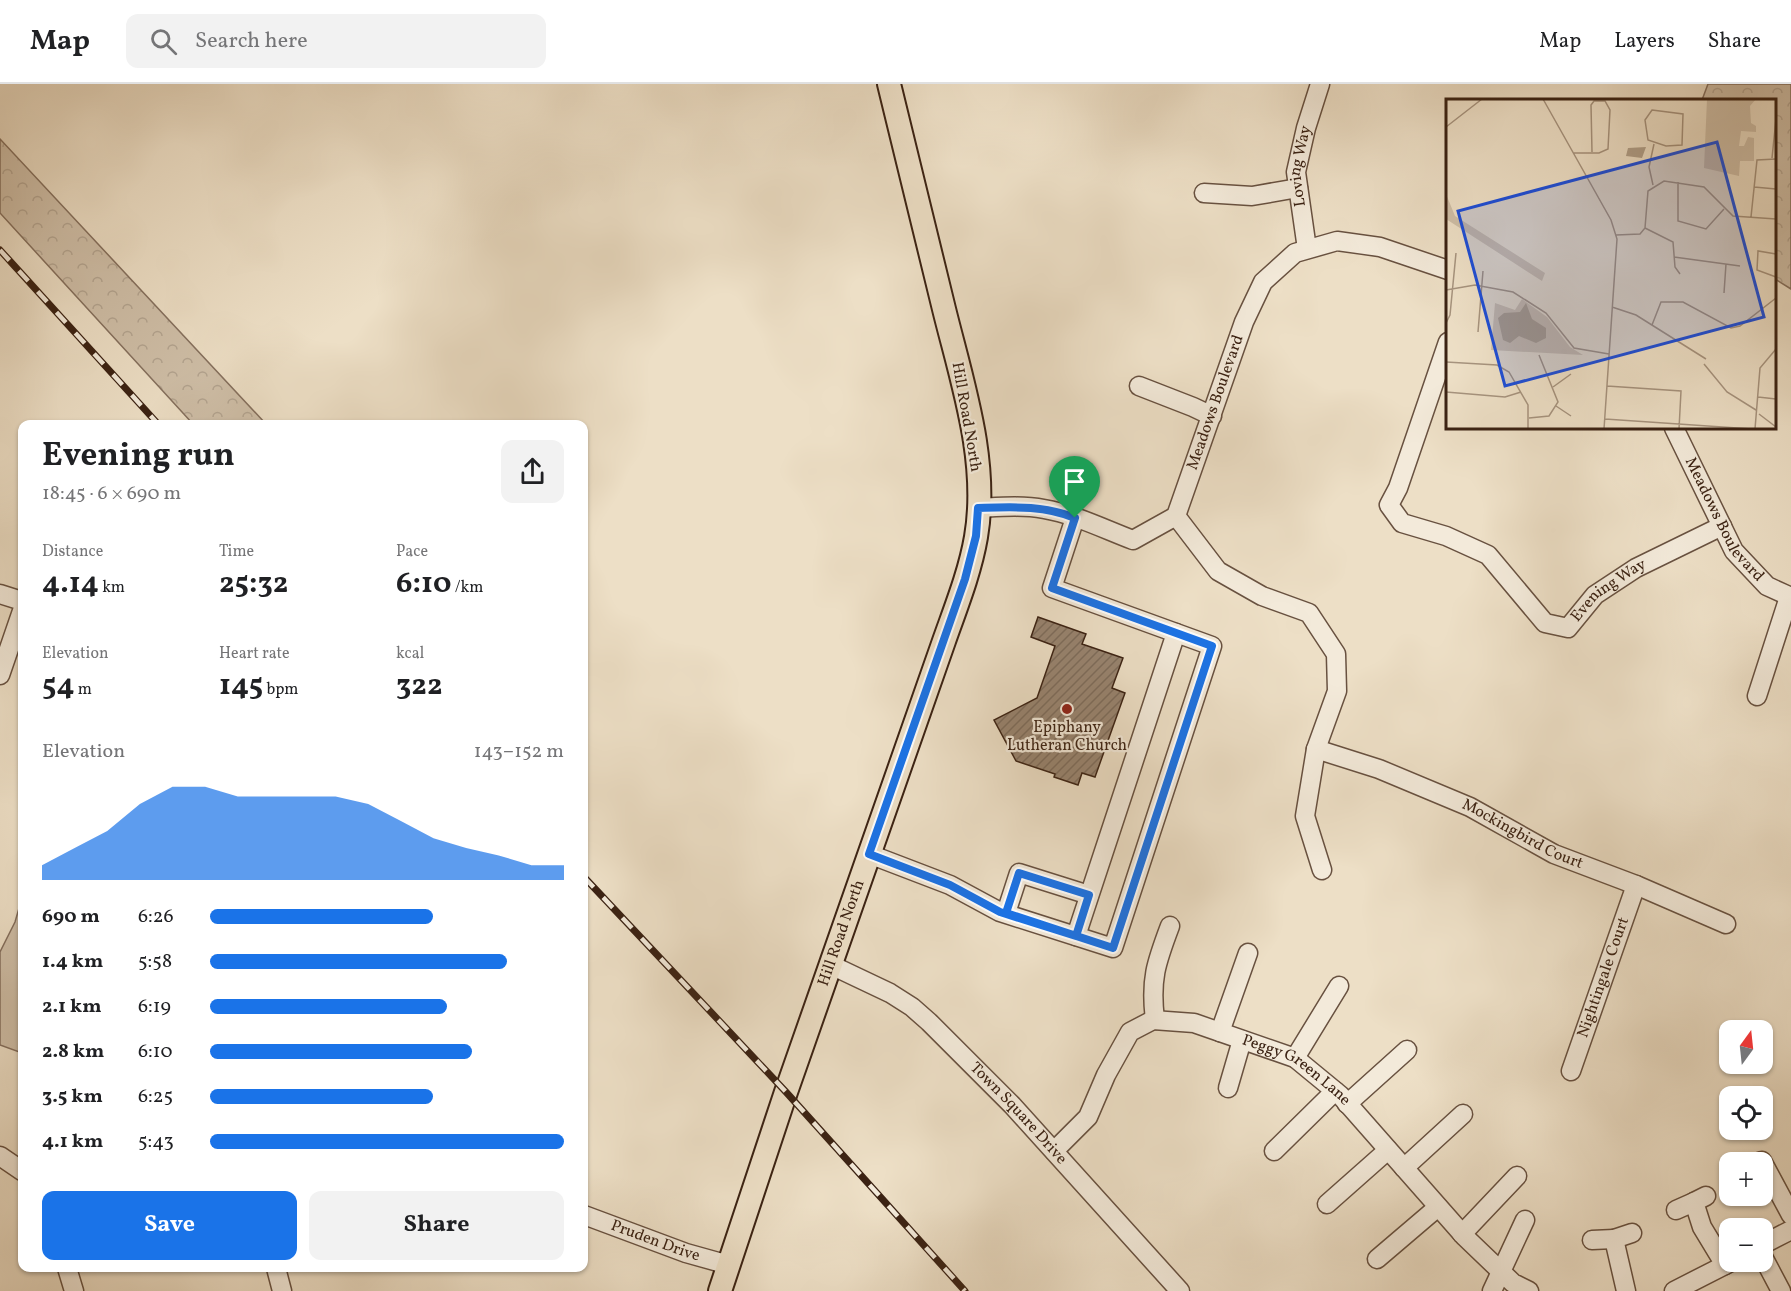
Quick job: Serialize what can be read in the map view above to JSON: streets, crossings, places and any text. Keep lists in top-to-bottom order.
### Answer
{
  "streets": {
    "main road": ["Hill Road North"],
    "street": [
      "Loving Way",
      "Meadows Boulevard",
      "Evening Way",
      "Mockingbird Court",
      "Nightingale Court",
      "Peggy Green Lane",
      "Town Square Drive",
      "Pruden Drive"
    ]
  },
  "crossings": [
    ["Loving Way", "Meadows Boulevard"],
    ["Meadows Boulevard", "Evening Way"],
    ["Hill Road North", "Town Square Drive"],
    ["Hill Road North", "Pruden Drive"],
    ["Mockingbird Court", "Nightingale Court"]
  ],
  "places": ["Epiphany Lutheran Church"],
  "north": "top",
  "page": {
    "header": "Map",
    "search": "Search here",
    "nav": ["Map", "Layers", "Share"],
    "heading": ["Evening run", "18:45 · 6 × 690 m"],
    "stats": [
      ["Distance", "4.14 km"],
      ["Time", "25:32"],
      ["Pace", "6:10 /km"],
      ["Elevation", "54 m"],
      ["Heart rate", "145 bpm"],
      ["kcal", "322"]
    ],
    "chart": ["Elevation", "143–152 m"],
    "list": [
      {
        "name": "690 m",
        "note": "6:26"
      },
      {
        "name": "1.4 km",
        "note": "5:58"
      },
      {
        "name": "2.1 km",
        "note": "6:19"
      },
      {
        "name": "2.8 km",
        "note": "6:10"
      },
      {
        "name": "3.5 km",
        "note": "6:25"
      },
      {
        "name": "4.1 km",
        "note": "5:43"
      }
    ],
    "map_buttons": ["+", "−"],
    "buttons": ["Save", "Share"]
  }
}
